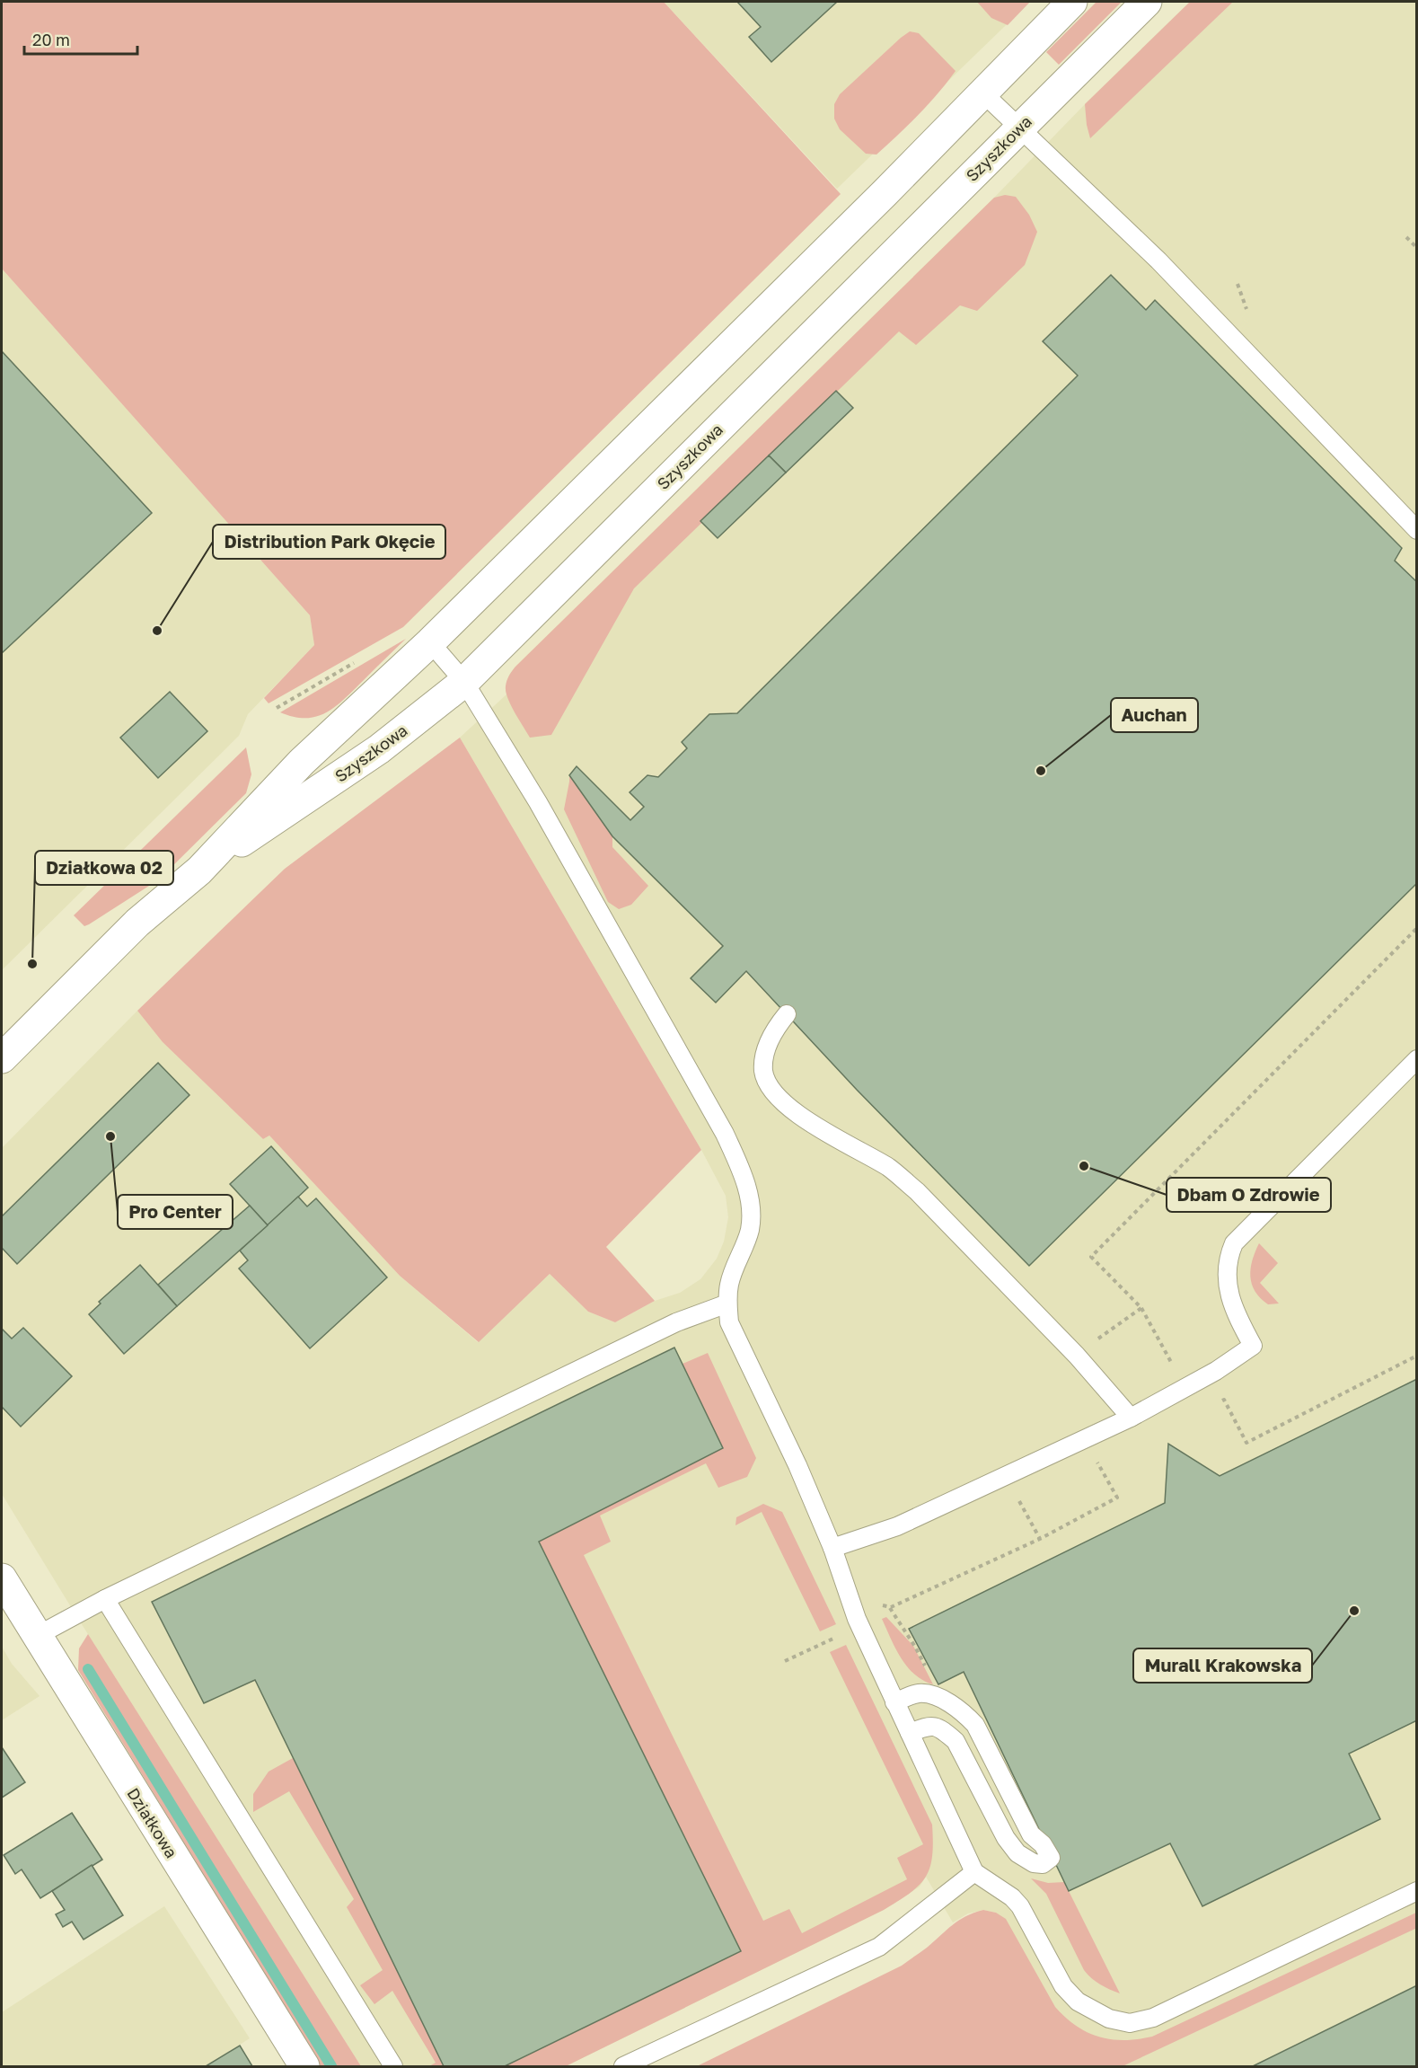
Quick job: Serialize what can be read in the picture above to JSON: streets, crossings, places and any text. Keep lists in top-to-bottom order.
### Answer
{
  "streets": {
    "street": ["Szyszkowa", "Działkowa"]
  },
  "places": [
    "Distribution Park Okęcie",
    "Auchan",
    "Działkowa 02",
    "Pro Center",
    "Dbam O Zdrowie",
    "Murall Krakowska"
  ],
  "scale_bar": "20 m"
}
